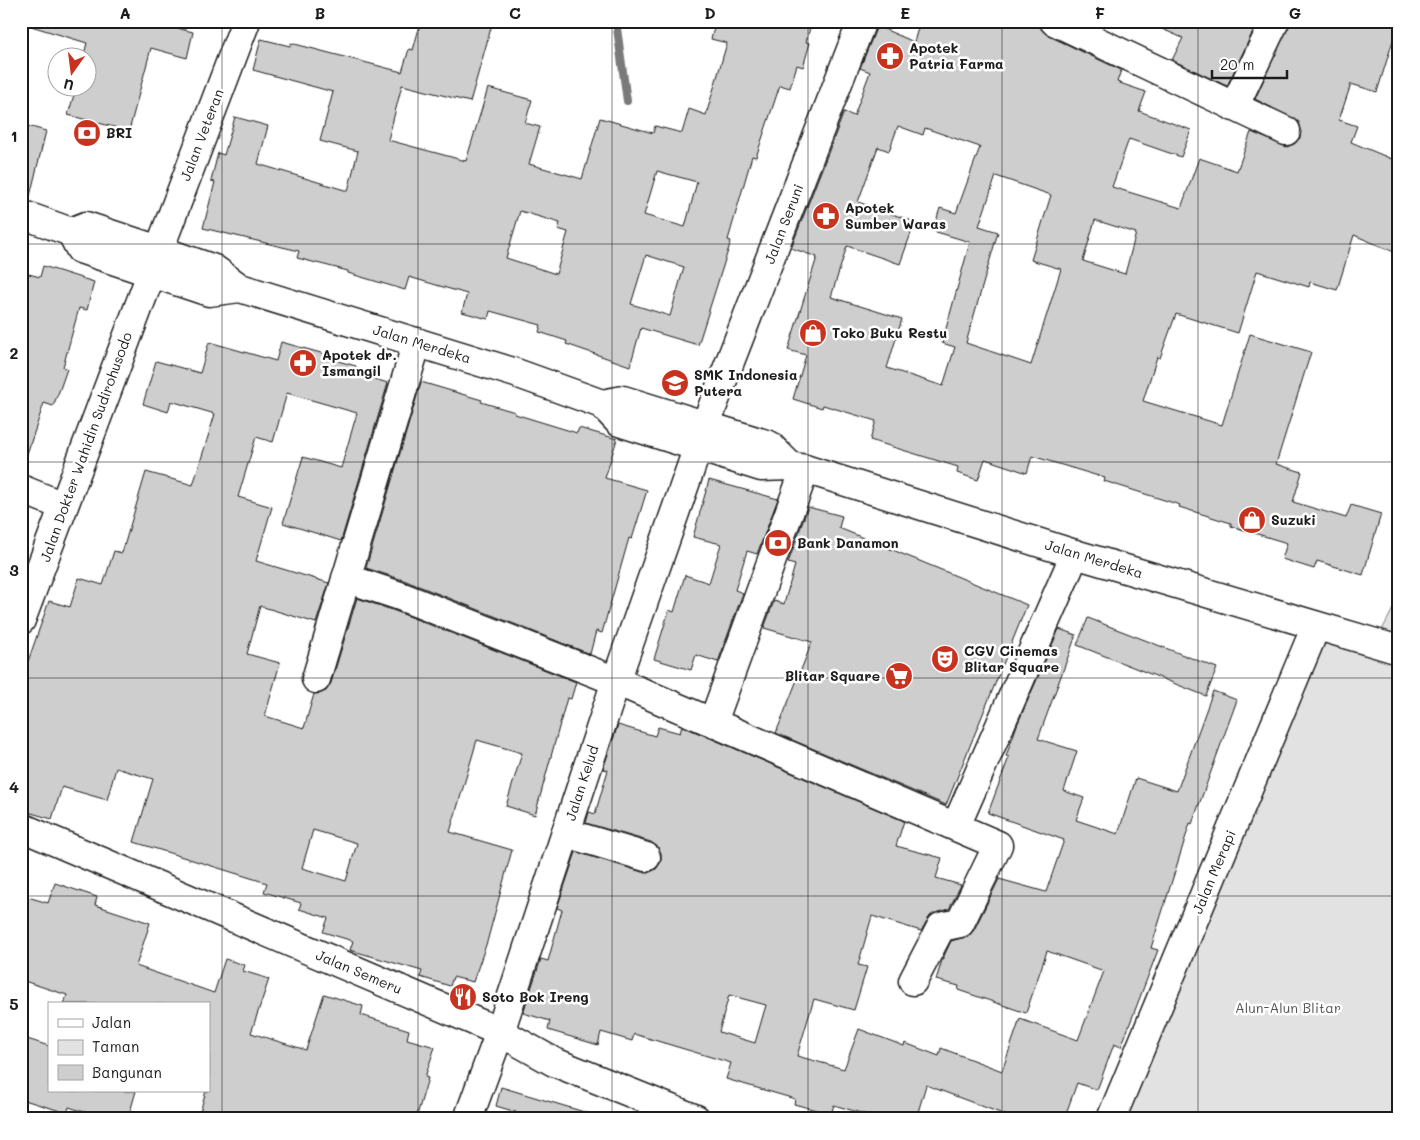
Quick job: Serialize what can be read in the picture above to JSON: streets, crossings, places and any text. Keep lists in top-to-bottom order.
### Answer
{
  "streets": {
    "main road": [
      "Jalan Veteran",
      "Jalan Seruni",
      "Jalan Merdeka",
      "Jalan Dokter Wahidin Sudirohusodo",
      "Jalan Kelud",
      "Jalan Merapi",
      "Jalan Semeru"
    ]
  },
  "crossings": [
    ["Jalan Veteran", "Jalan Merdeka"],
    ["Jalan Veteran", "Jalan Dokter Wahidin Sudirohusodo"],
    ["Jalan Seruni", "Jalan Merdeka"],
    ["Jalan Seruni", "Jalan Kelud"],
    ["Jalan Merdeka", "Jalan Dokter Wahidin Sudirohusodo"],
    ["Jalan Merdeka", "Jalan Kelud"],
    ["Jalan Merdeka", "Jalan Merapi"],
    ["Jalan Kelud", "Jalan Semeru"]
  ],
  "parks": ["Alun-Alun Blitar"],
  "places": {
    "pharmacy": ["Apotek Patria Farma", "Apotek Sumber Waras", "Apotek dr. Ismangil"],
    "bank": ["BRI", "Bank Danamon"],
    "shop": ["Toko Buku Restu", "Suzuki"],
    "school or university": ["SMK Indonesia Putera"],
    "theatre": ["CGV Cinemas Blitar Square"],
    "supermarket": ["Blitar Square"],
    "restaurant": ["Soto Bok Ireng"]
  },
  "legend": ["Jalan", "Taman", "Bangunan"],
  "scale_bar": "20 m",
  "north": "bottom",
  "grid": {
    "columns": [
      "A",
      "B",
      "C",
      "D",
      "E",
      "F",
      "G"
    ],
    "rows": [
      "1",
      "2",
      "3",
      "4",
      "5"
    ]
  }
}
